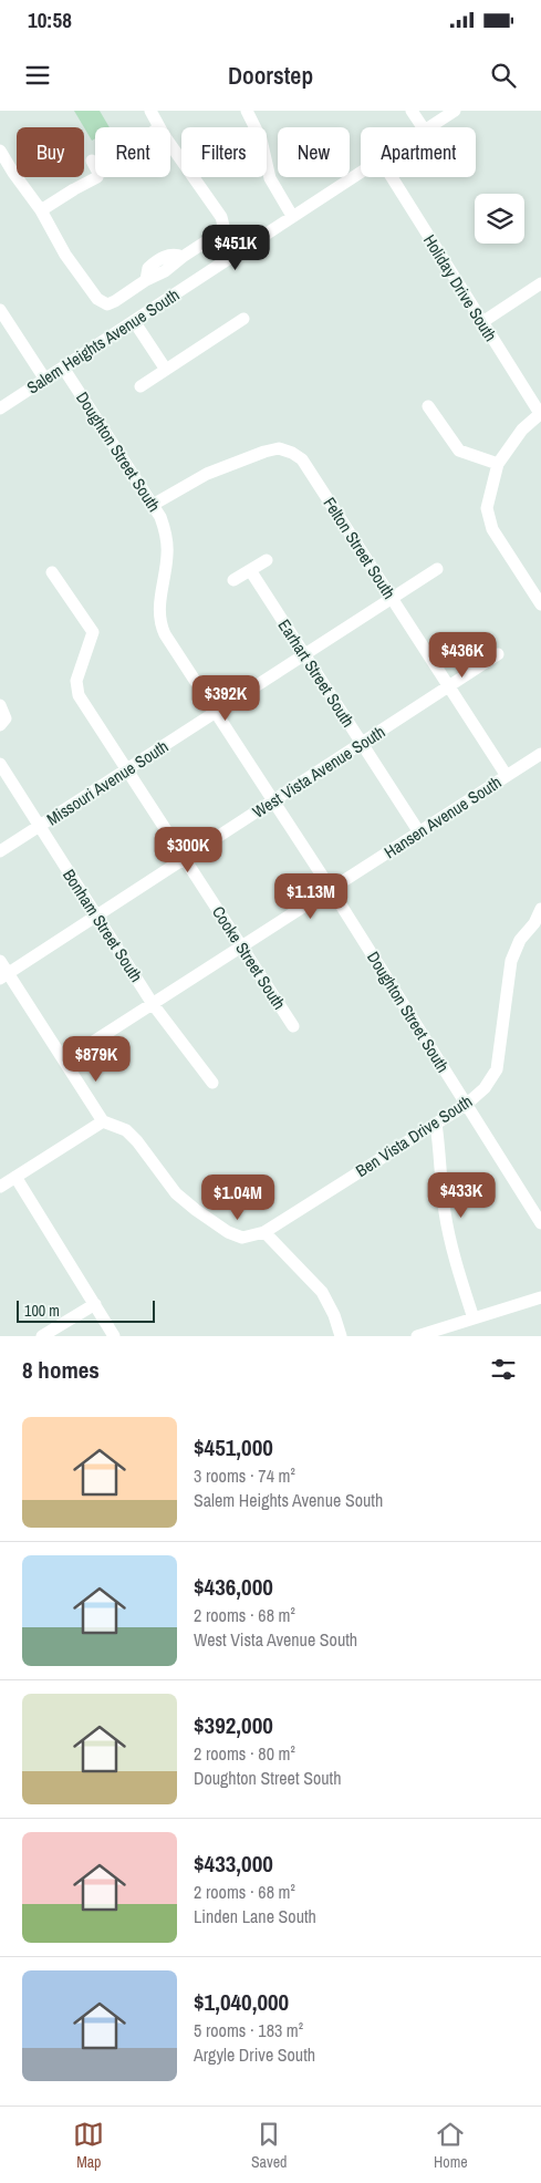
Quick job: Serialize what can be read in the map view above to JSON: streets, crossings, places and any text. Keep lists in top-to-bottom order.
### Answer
{
  "streets": {
    "street": [
      "Holiday Drive South",
      "Salem Heights Avenue South",
      "Doughton Street South",
      "Felton Street South",
      "Earhart Street South",
      "West Vista Avenue South",
      "Missouri Avenue South",
      "Hansen Avenue South",
      "Bonham Street South",
      "Cooke Street South",
      "Ben Vista Drive South"
    ]
  },
  "crossings": [
    ["Salem Heights Avenue South", "Doughton Street South"],
    ["Doughton Street South", "Felton Street South"],
    ["Doughton Street South", "West Vista Avenue South"],
    ["Doughton Street South", "Missouri Avenue South"],
    ["Doughton Street South", "Hansen Avenue South"],
    ["Doughton Street South", "Ben Vista Drive South"],
    ["Felton Street South", "West Vista Avenue South"],
    ["Felton Street South", "Missouri Avenue South"],
    ["Felton Street South", "Hansen Avenue South"],
    ["Earhart Street South", "West Vista Avenue South"],
    ["Earhart Street South", "Missouri Avenue South"],
    ["Earhart Street South", "Hansen Avenue South"],
    ["West Vista Avenue South", "Bonham Street South"],
    ["West Vista Avenue South", "Cooke Street South"],
    ["Missouri Avenue South", "Bonham Street South"],
    ["Missouri Avenue South", "Cooke Street South"],
    ["Hansen Avenue South", "Bonham Street South"],
    ["Hansen Avenue South", "Cooke Street South"]
  ],
  "scale_bar": "100 m",
  "page": {
    "status": "10:58",
    "header": "Doorstep",
    "chip": [
      "Buy",
      "Rent",
      "Filters",
      "New",
      "Apartment"
    ],
    "price": [
      "$451K",
      "$436K",
      "$392K",
      "$300K",
      "$1.13M",
      "$879K",
      "$433K",
      "$1.04M"
    ],
    "scale": "100 m",
    "heading": "8 homes",
    "list": [
      {
        "name": "$451,000",
        "note": "3 rooms · 74 m² · Salem Heights Avenue South"
      },
      {
        "name": "$436,000",
        "note": "2 rooms · 68 m² · West Vista Avenue South"
      },
      {
        "name": "$392,000",
        "note": "2 rooms · 80 m² · Doughton Street South"
      },
      {
        "name": "$433,000",
        "note": "2 rooms · 68 m² · Linden Lane South"
      },
      {
        "name": "$1,040,000",
        "note": "5 rooms · 183 m² · Argyle Drive South"
      }
    ],
    "tabs": ["Map", "Saved", "Home"]
  }
}
